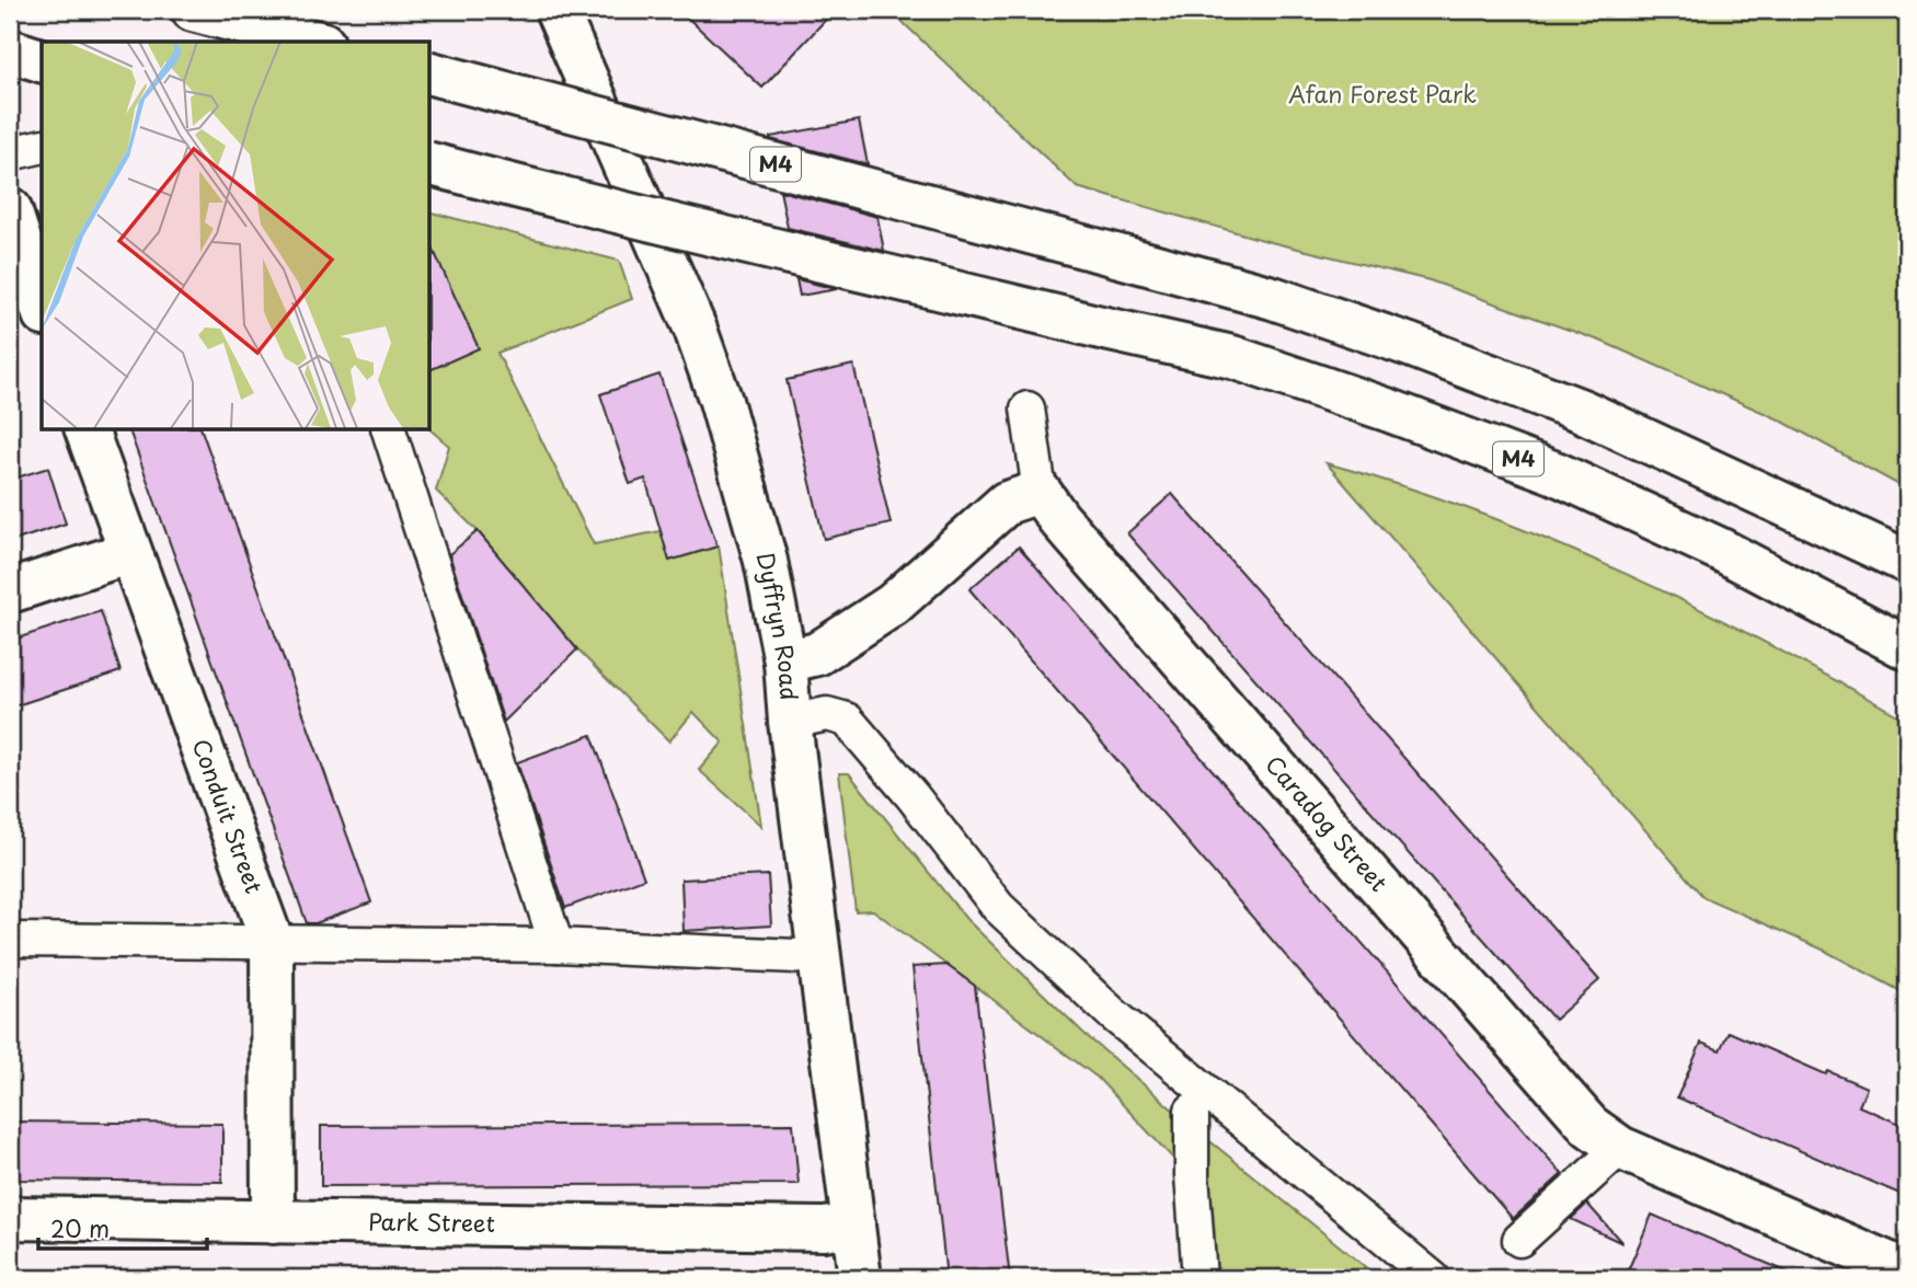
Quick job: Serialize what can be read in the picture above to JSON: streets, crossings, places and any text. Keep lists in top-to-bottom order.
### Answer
{
  "streets": {
    "main road": [
      "M4",
      "Dyffryn Road",
      "Conduit Street",
      "Caradog Street",
      "Park Street"
    ]
  },
  "crossings": [
    ["Dyffryn Road", "Park Street"],
    ["Conduit Street", "Park Street"]
  ],
  "parks": ["Afan Forest Park"],
  "scale_bar": "20 m"
}
